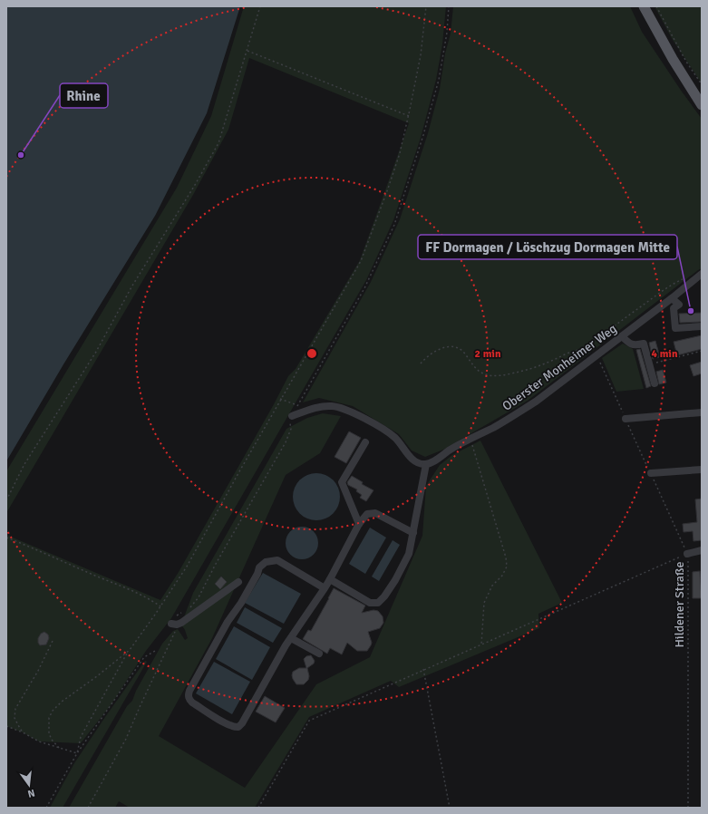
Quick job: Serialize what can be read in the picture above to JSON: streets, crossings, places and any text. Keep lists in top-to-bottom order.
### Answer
{
  "streets": {
    "street": ["Oberster Monheimer Weg"],
    "path": ["Hildener Straße"]
  },
  "crossings": [
    ["Oberster Monheimer Weg", "Hildener Straße"]
  ],
  "places": ["Rhine", "FF Dormagen / Löschzug Dormagen Mitte"],
  "north": "bottom",
  "rings": ["2 min", "4 min"]
}
